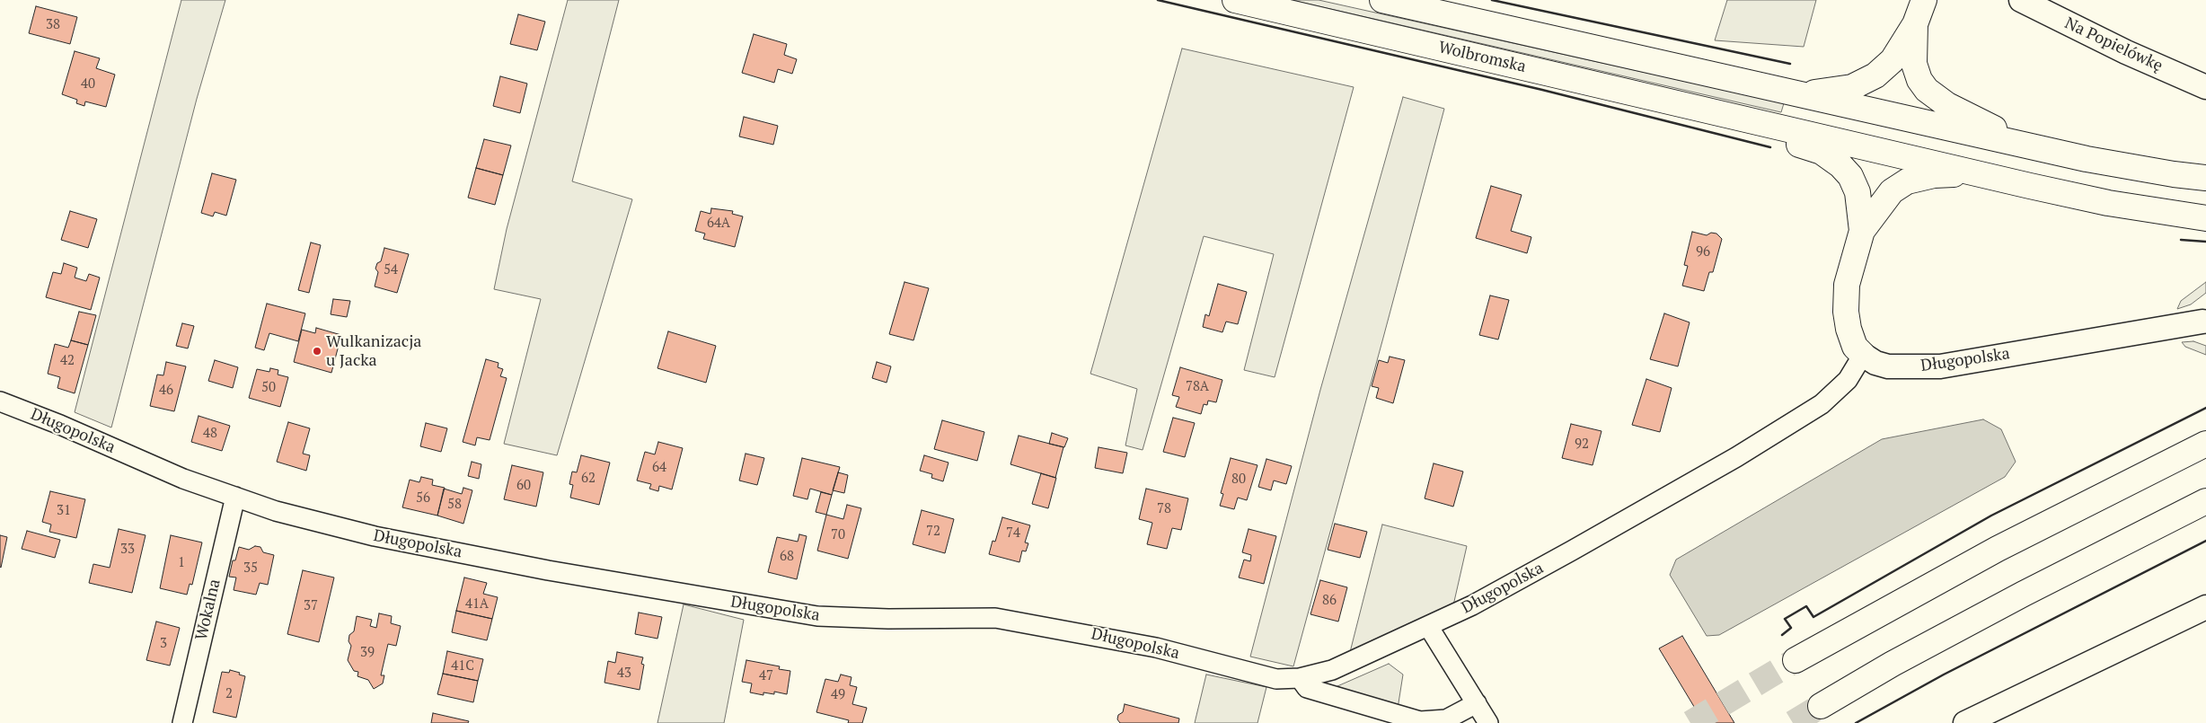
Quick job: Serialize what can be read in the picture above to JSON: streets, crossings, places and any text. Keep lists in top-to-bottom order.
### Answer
{
  "streets": {
    "main road": ["Wolbromska"],
    "street": ["Na Popielówkę", "Długopolska", "Wokalna"]
  },
  "crossings": [
    ["Długopolska", "Wokalna"]
  ],
  "places": ["Wulkanizacja u Jacka"],
  "house_numbers": [
    "38",
    "40",
    "64A",
    "96",
    "54",
    "42",
    "78A",
    "50",
    "46",
    "48",
    "92",
    "64",
    "62",
    "80",
    "60",
    "56",
    "58",
    "78",
    "31",
    "72",
    "74",
    "70",
    "33",
    "68",
    "1",
    "35",
    "86",
    "41A",
    "37",
    "3",
    "39",
    "41C",
    "43",
    "47",
    "2",
    "49"
  ]
}
